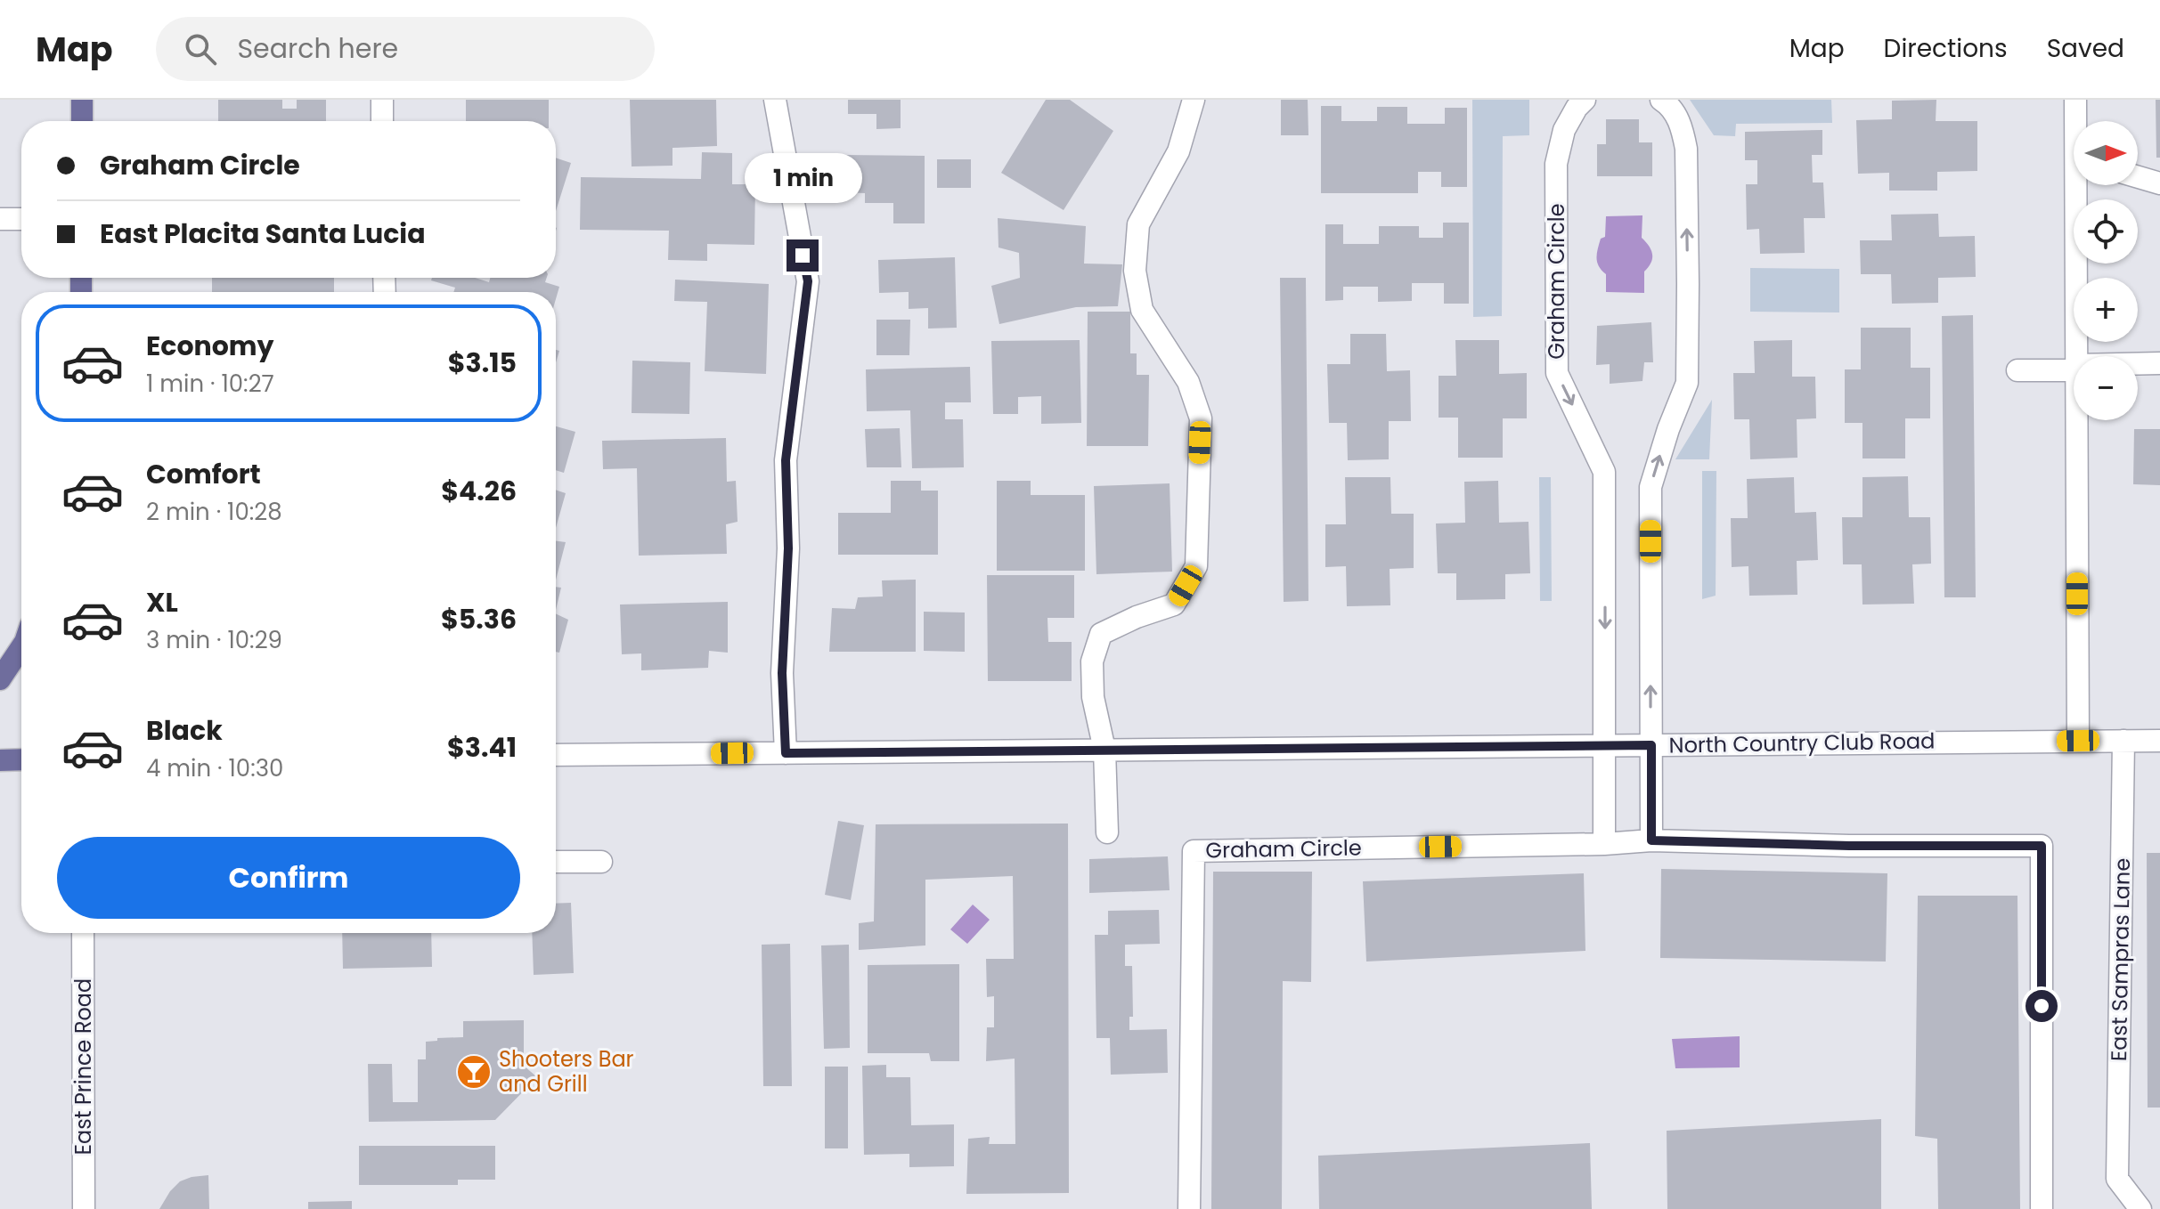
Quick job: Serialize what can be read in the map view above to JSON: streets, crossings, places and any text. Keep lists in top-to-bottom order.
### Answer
{
  "streets": {
    "street": [
      "Graham Circle",
      "North Country Club Road",
      "East Sampras Lane",
      "East Prince Road"
    ]
  },
  "crossings": [
    ["Graham Circle", "North Country Club Road"],
    ["North Country Club Road", "East Sampras Lane"]
  ],
  "places": {
    "bar": ["Shooters Bar and Grill"]
  },
  "north": "right",
  "page": {
    "header": "Map",
    "search": "Search here",
    "nav": ["Map", "Directions", "Saved"],
    "map_buttons": ["+", "−"],
    "banner": ["Graham Circle", "East Placita Santa Lucia"],
    "bubble": "1 min",
    "list": [
      {
        "name": "Economy",
        "note": "1 min · 10:27",
        "value": "$3.15"
      },
      {
        "name": "Comfort",
        "note": "2 min · 10:28",
        "value": "$4.26"
      },
      {
        "name": "XL",
        "note": "3 min · 10:29",
        "value": "$5.36"
      },
      {
        "name": "Black",
        "note": "4 min · 10:30",
        "value": "$3.41"
      }
    ],
    "buttons": "Confirm"
  }
}
